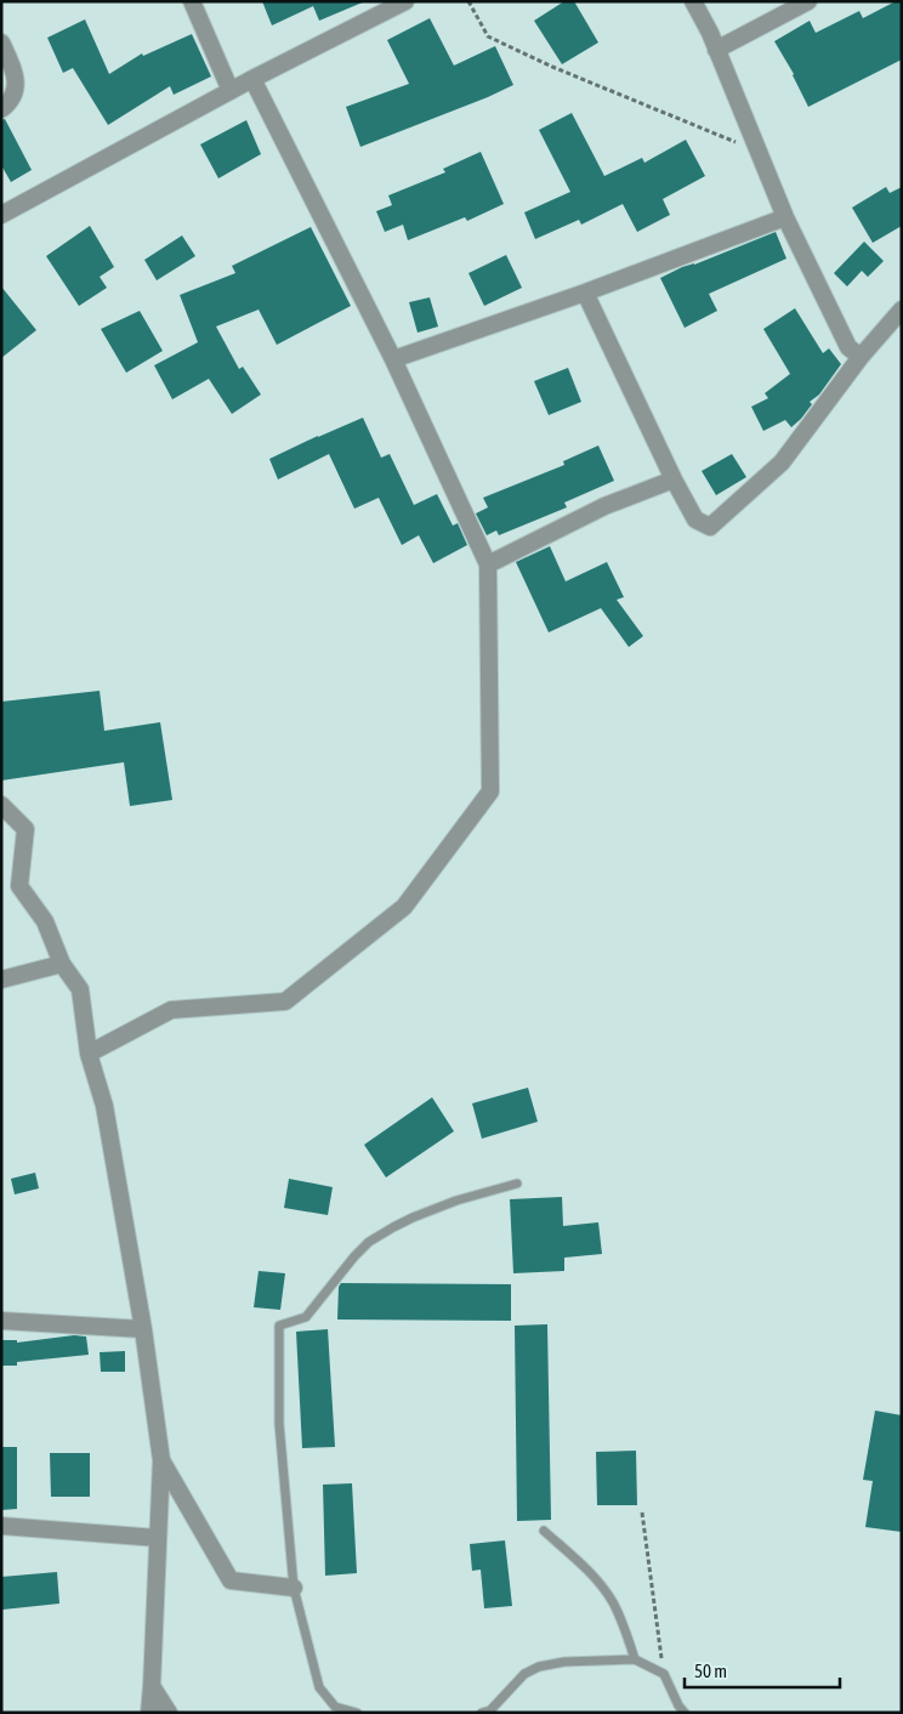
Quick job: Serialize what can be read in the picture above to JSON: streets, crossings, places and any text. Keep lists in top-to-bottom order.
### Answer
{
  "scale_bar": "50 m"
}
